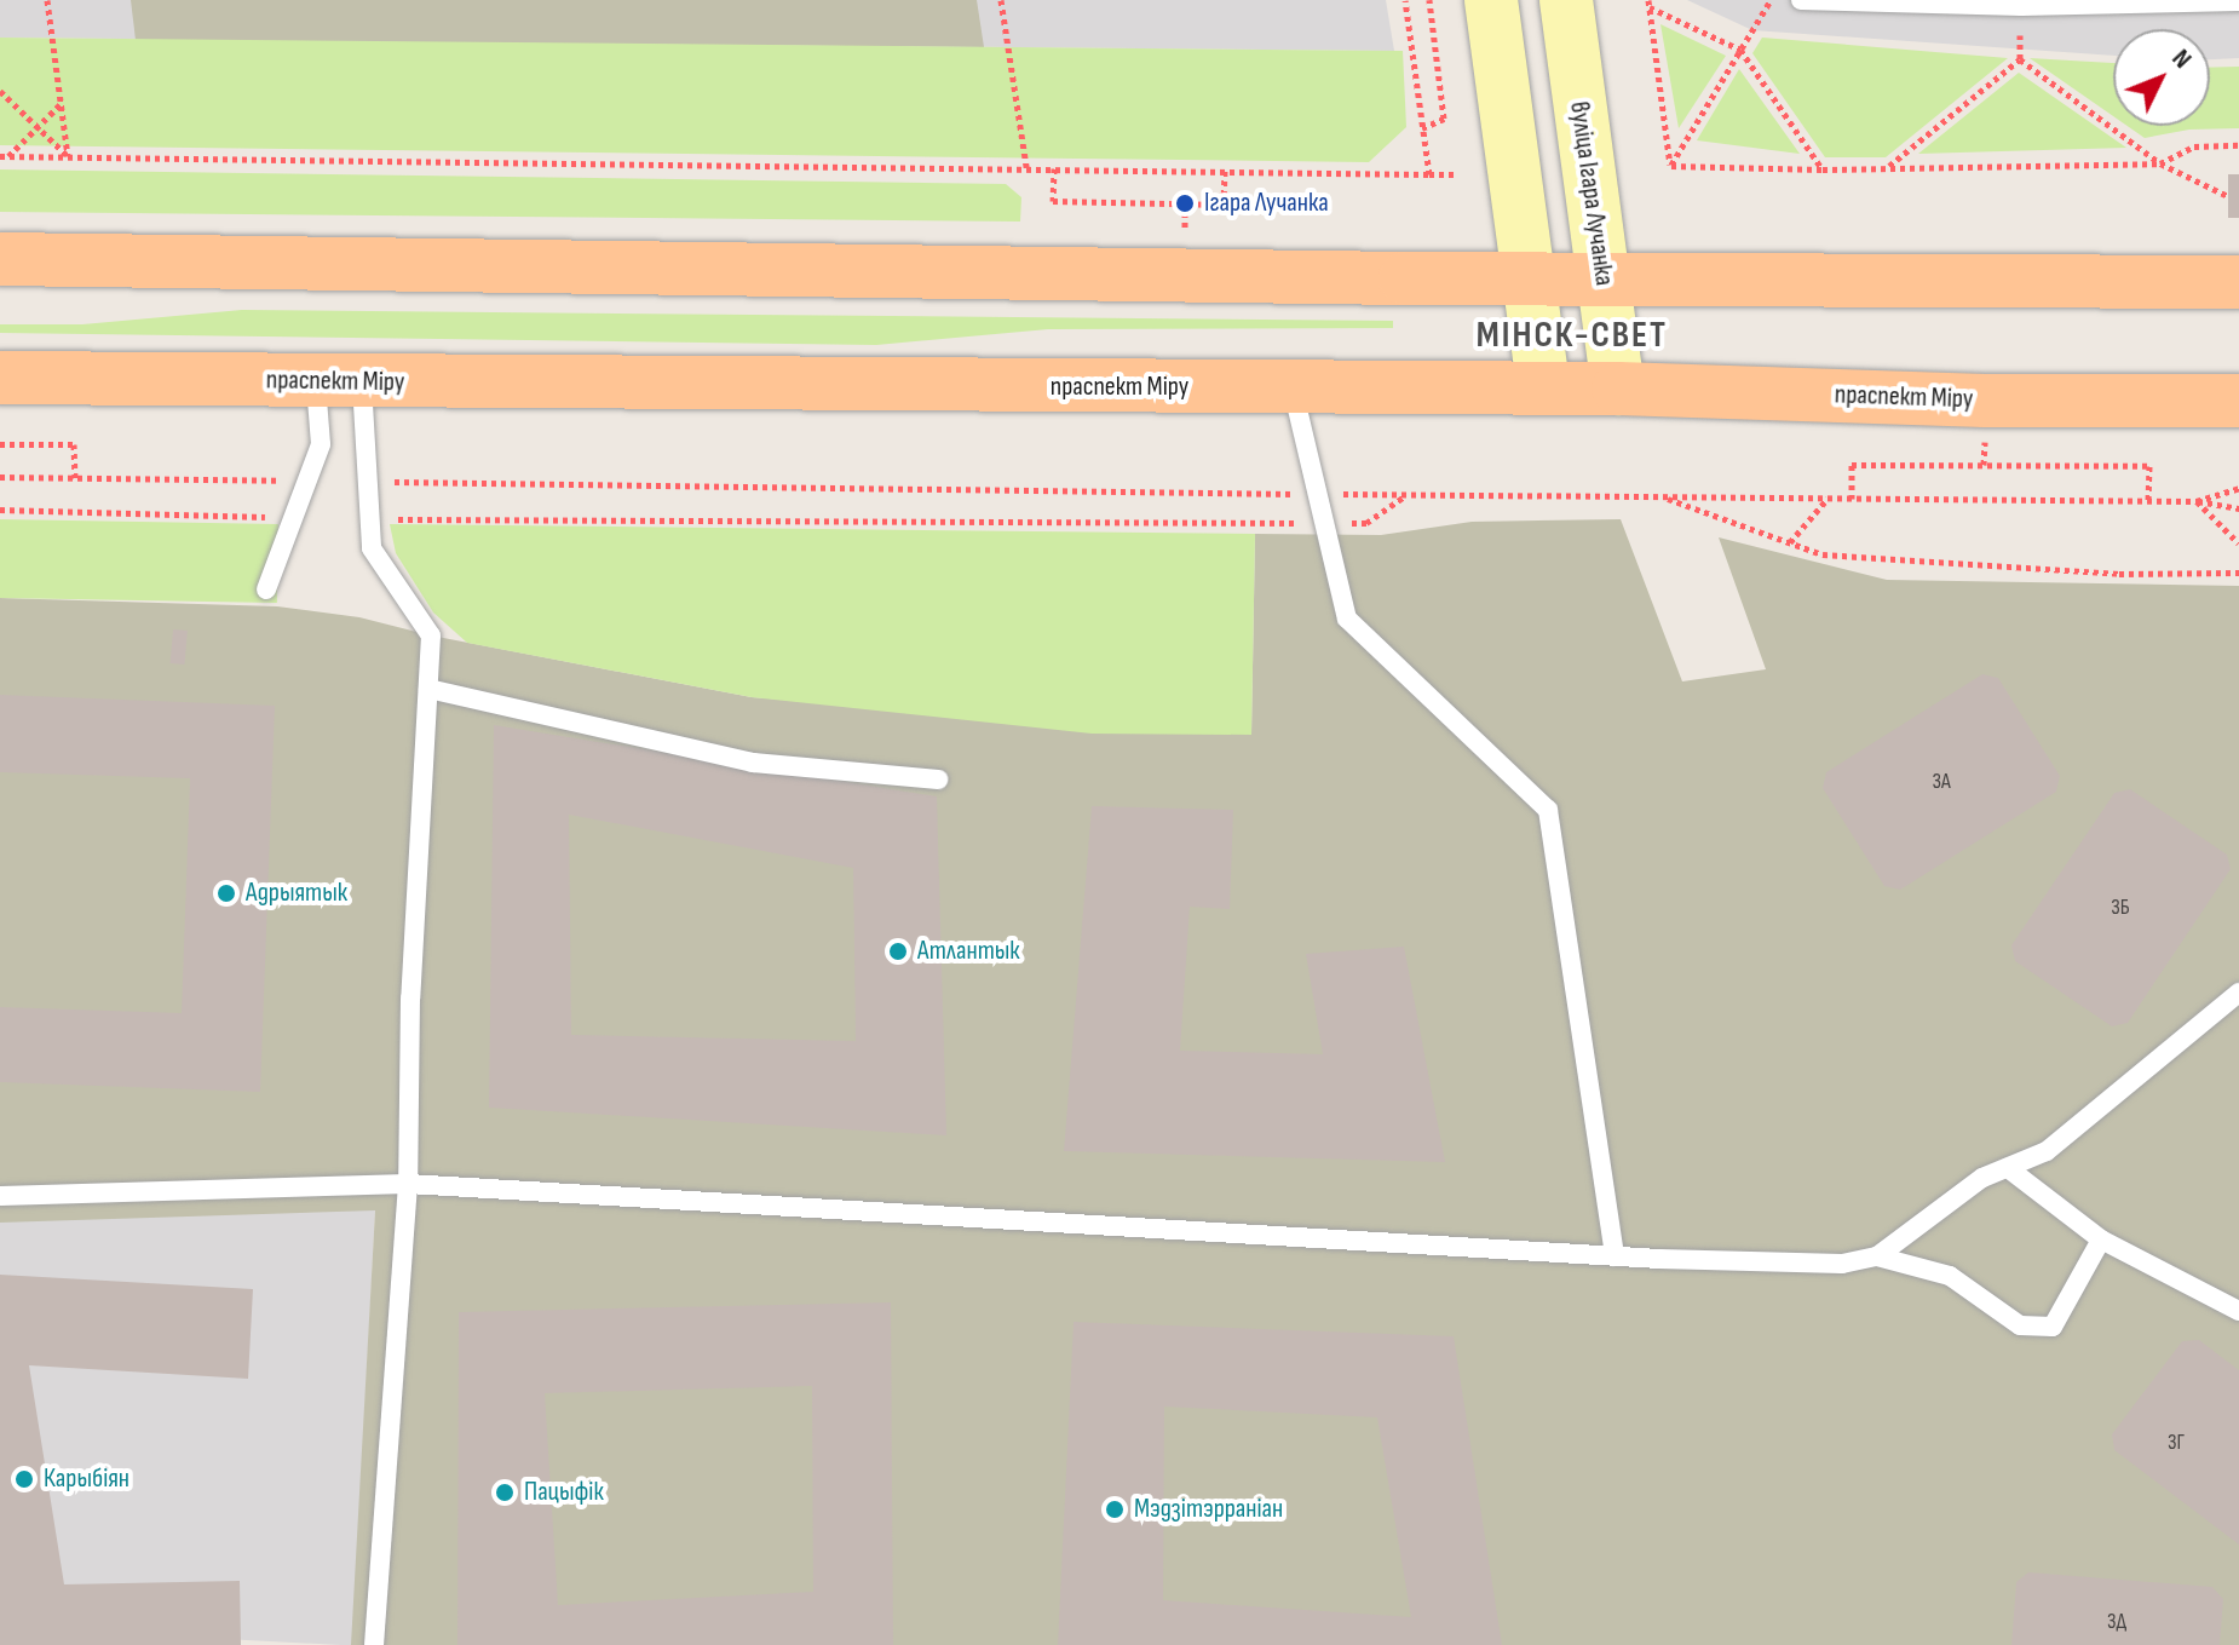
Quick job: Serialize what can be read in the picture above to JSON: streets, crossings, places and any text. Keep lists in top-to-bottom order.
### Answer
{
  "streets": {
    "main road": ["праспект Міру"],
    "street": ["вуліца Ігара Лучанка"]
  },
  "crossings": [
    ["вуліца Ігара Лучанка", "праспект Міру"]
  ],
  "districts": ["МІНСК-СВЕТ"],
  "places": [
    "Ігара Лучанка",
    "Адрыятык",
    "Атлантык",
    "Карыбіян",
    "Пацыфік",
    "Мэдзітэрраніан"
  ],
  "house_numbers": [
    "3А",
    "3Б",
    "3Г",
    "3Д"
  ],
  "north": "top right"
}
